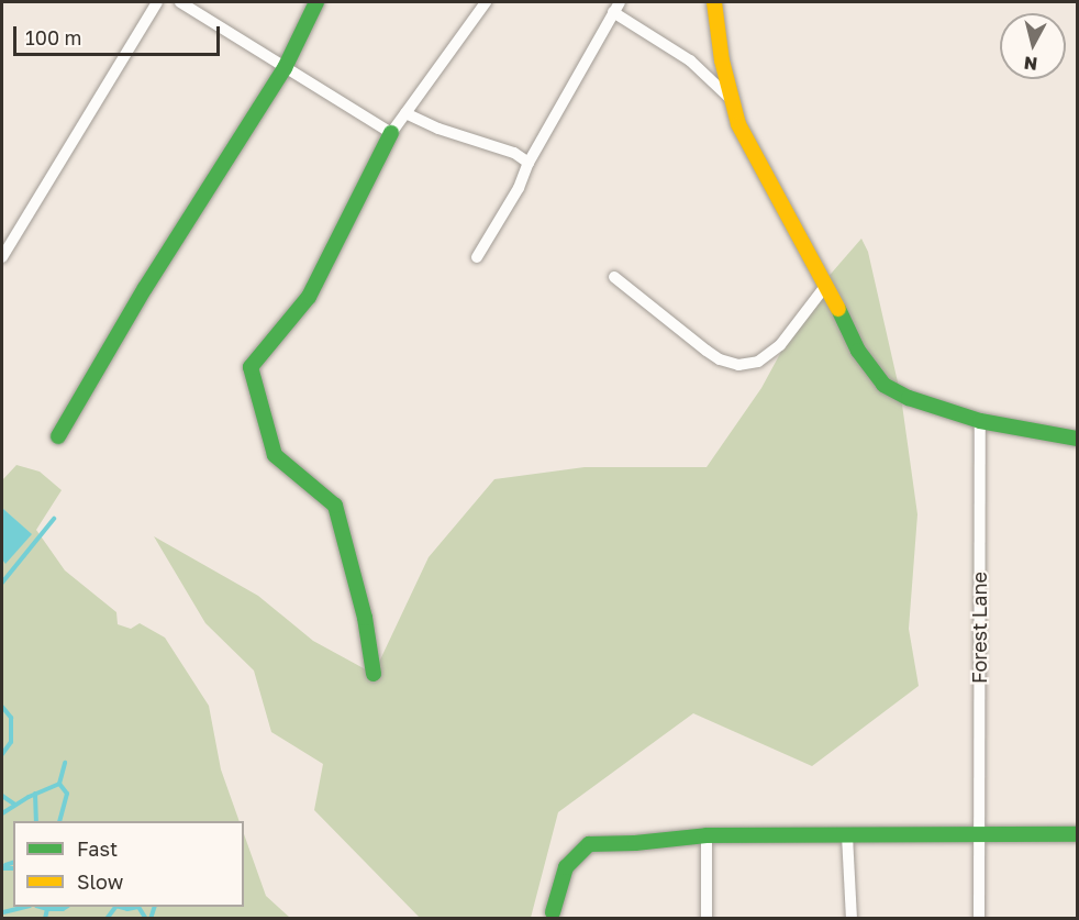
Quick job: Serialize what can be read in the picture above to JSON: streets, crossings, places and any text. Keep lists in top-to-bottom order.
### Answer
{
  "streets": {
    "street": ["Forest Lane"]
  },
  "legend": ["Fast", "Slow"],
  "scale_bar": "100 m",
  "north": "bottom"
}
